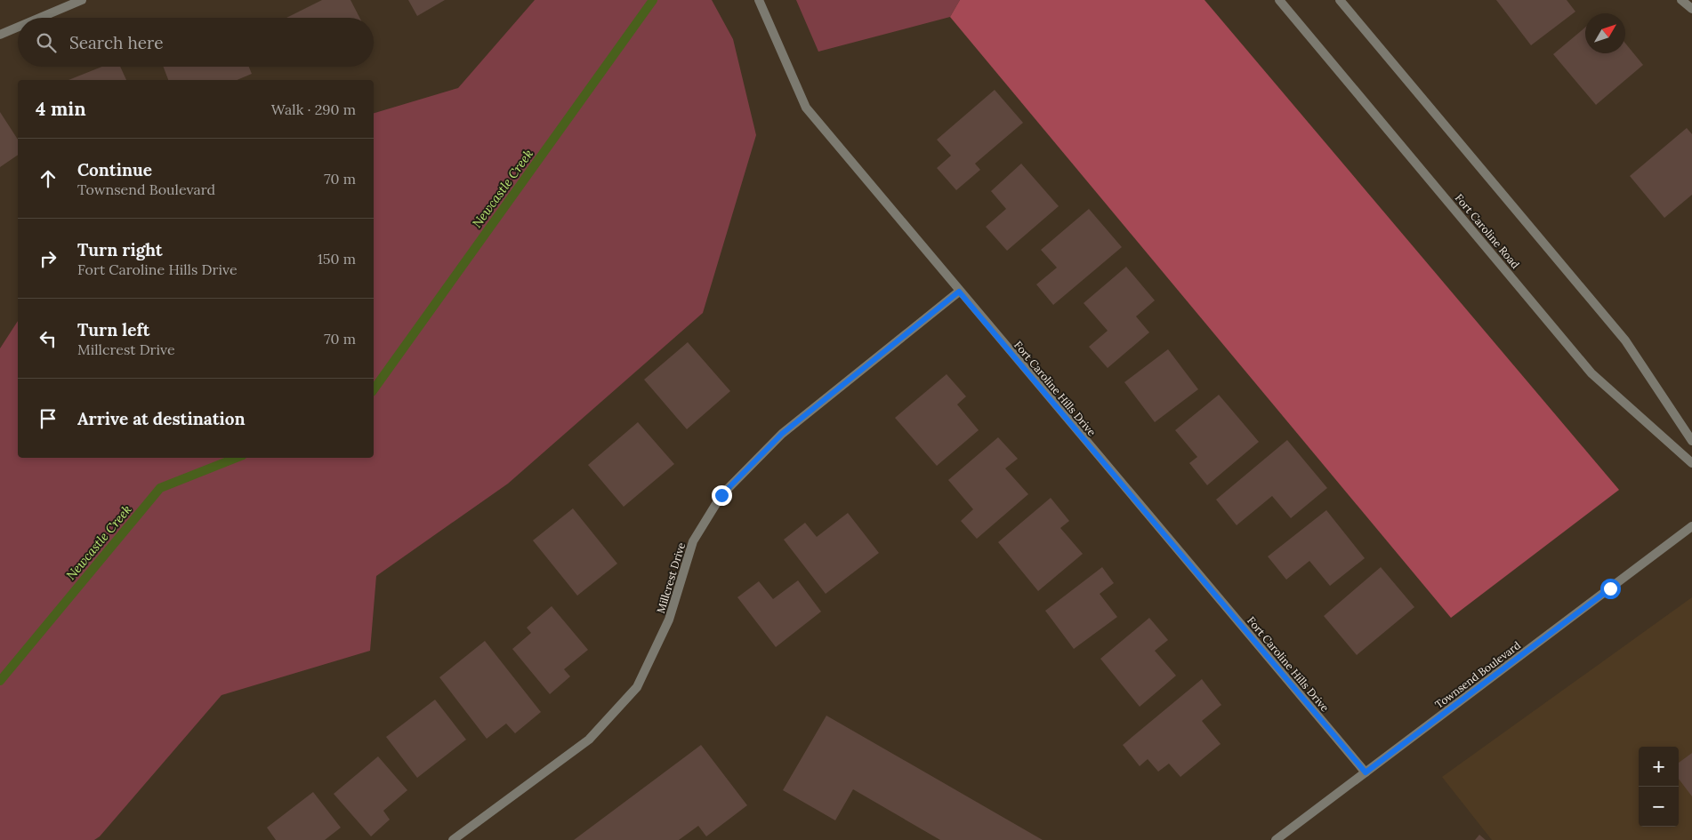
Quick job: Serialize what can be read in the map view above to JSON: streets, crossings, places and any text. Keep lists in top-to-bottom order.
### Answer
{
  "streets": {
    "street": [
      "Fort Caroline Road",
      "Fort Caroline Hills Drive",
      "Millcrest Drive",
      "Townsend Boulevard"
    ]
  },
  "crossings": [
    ["Fort Caroline Hills Drive", "Millcrest Drive"],
    ["Fort Caroline Hills Drive", "Townsend Boulevard"]
  ],
  "water": ["Newcastle Creek"],
  "north": "top right",
  "page": {
    "search": "Search here",
    "heading": ["4 min", "Walk · 290 m"],
    "list": [
      ["Continue", "Townsend Boulevard", "70 m"],
      ["Turn right", "Fort Caroline Hills Drive", "150 m"],
      ["Turn left", "Millcrest Drive", "70 m"],
      "Arrive at destination"
    ],
    "map_buttons": ["+", "−"]
  }
}
